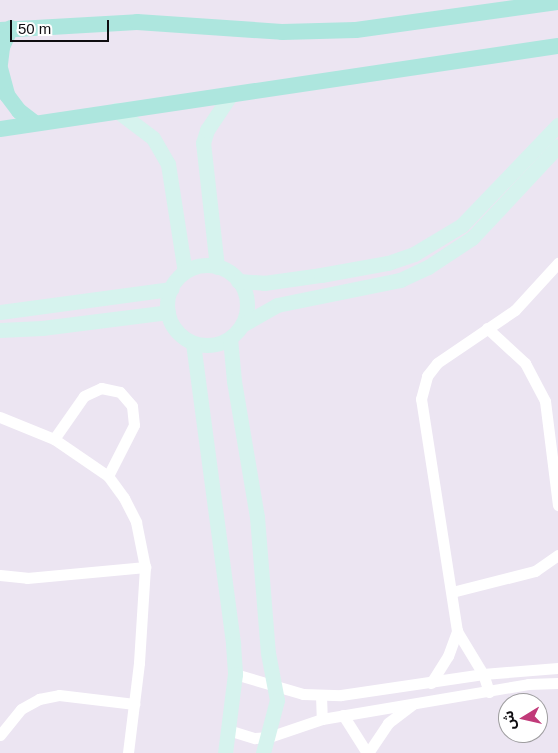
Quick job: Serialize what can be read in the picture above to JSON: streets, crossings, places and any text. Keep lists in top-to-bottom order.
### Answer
{
  "scale_bar": "50 m",
  "north": "left"
}
